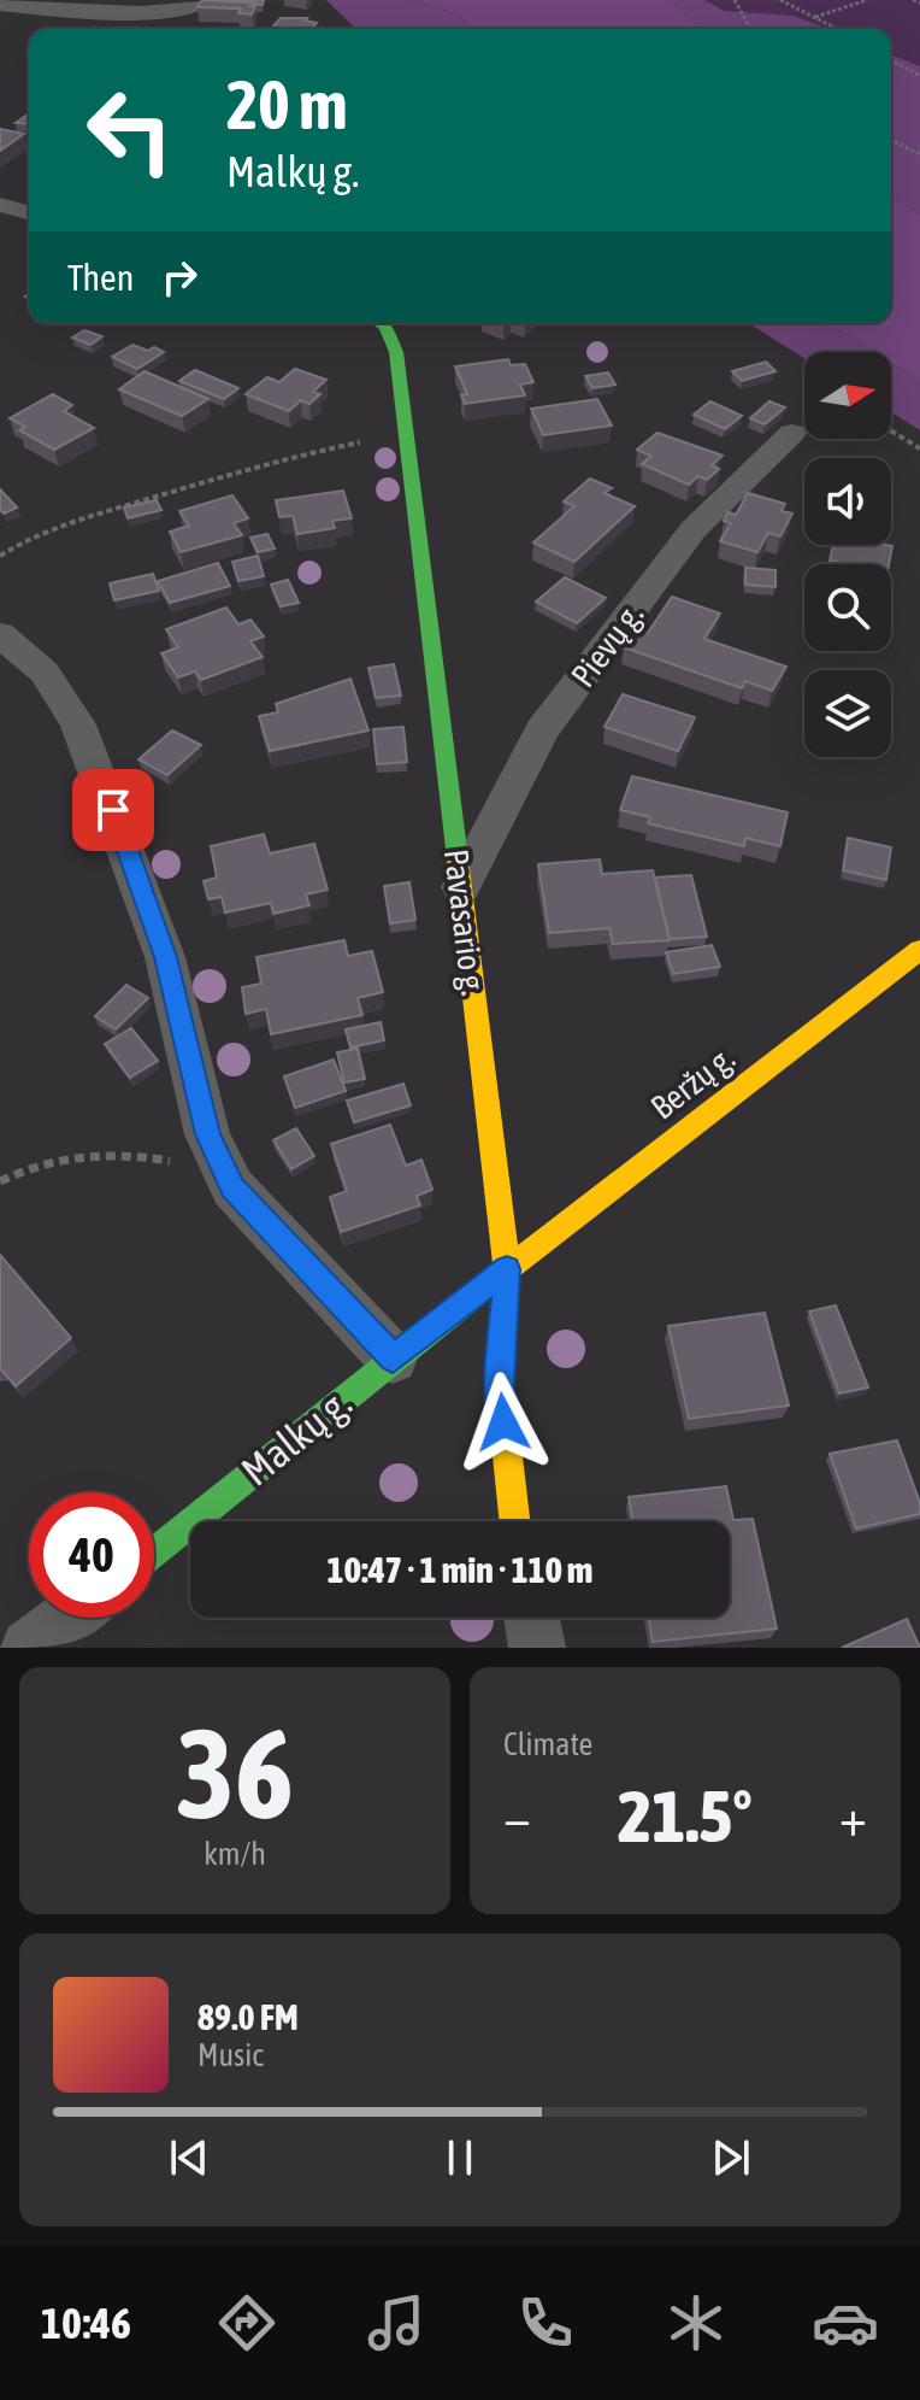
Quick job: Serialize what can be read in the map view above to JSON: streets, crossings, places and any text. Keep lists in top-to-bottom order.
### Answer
{
  "streets": {
    "street": [
      "Pievų g.",
      "Pavasario g.",
      "Beržų g.",
      "Malkų g."
    ]
  },
  "crossings": [
    ["Pievų g.", "Pavasario g."],
    ["Pavasario g.", "Beržų g."],
    ["Pavasario g.", "Malkų g."],
    ["Beržų g.", "Malkų g."]
  ],
  "north": "right",
  "page": {
    "turn": ["20 m", "Malkų g."],
    "then": "Then",
    "limit": "40",
    "trip": "10:47 · 1 min · 110 m",
    "tile": [
      ["36", "km/h"],
      "Climate"
    ],
    "heat": ["−", "21.5°", "+"],
    "song": ["89.0 FM", "Music"],
    "tabs": "10:46"
  }
}
